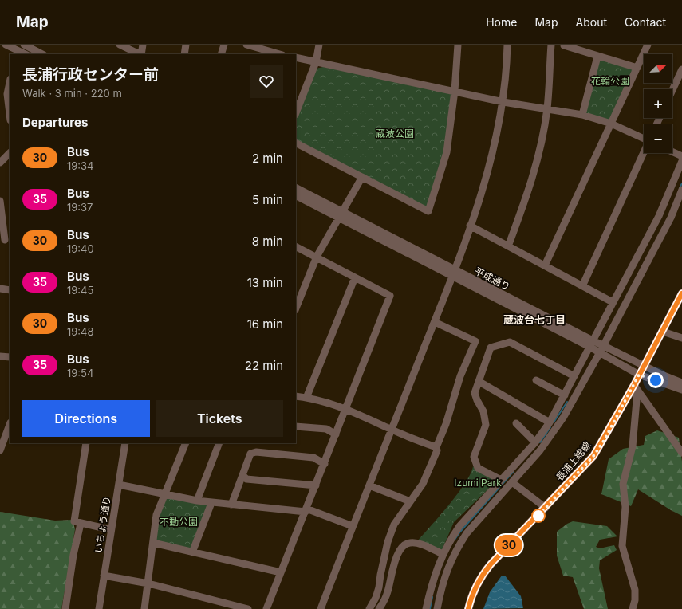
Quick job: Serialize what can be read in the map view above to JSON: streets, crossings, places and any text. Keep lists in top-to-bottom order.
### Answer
{
  "streets": {
    "main road": ["長浦上総線"],
    "street": ["平成通り", "いちょう通り"]
  },
  "crossings": [
    ["平成通り", "長浦上総線"]
  ],
  "districts": ["蔵波台七丁目"],
  "parks": [
    "花輪公園",
    "蔵波公園",
    "Izumi Park",
    "不動公園"
  ],
  "lines": ["bus line 30"],
  "north": "top right",
  "page": {
    "header": "Map",
    "nav": [
      "Home",
      "Map",
      "About",
      "Contact"
    ],
    "on_map": "30",
    "map_buttons": ["+", "−"],
    "heading": [
      ["長浦行政センター前", "Walk · 3 min · 220 m"],
      "Departures"
    ],
    "list": [
      {
        "mark": "30",
        "name": "Bus",
        "note": "19:34",
        "value": "2 min"
      },
      {
        "mark": "35",
        "name": "Bus",
        "note": "19:37",
        "value": "5 min"
      },
      {
        "mark": "30",
        "name": "Bus",
        "note": "19:40",
        "value": "8 min"
      },
      {
        "mark": "35",
        "name": "Bus",
        "note": "19:45",
        "value": "13 min"
      },
      {
        "mark": "30",
        "name": "Bus",
        "note": "19:48",
        "value": "16 min"
      },
      {
        "mark": "35",
        "name": "Bus",
        "note": "19:54",
        "value": "22 min"
      }
    ],
    "buttons": ["Directions", "Tickets"]
  }
}
